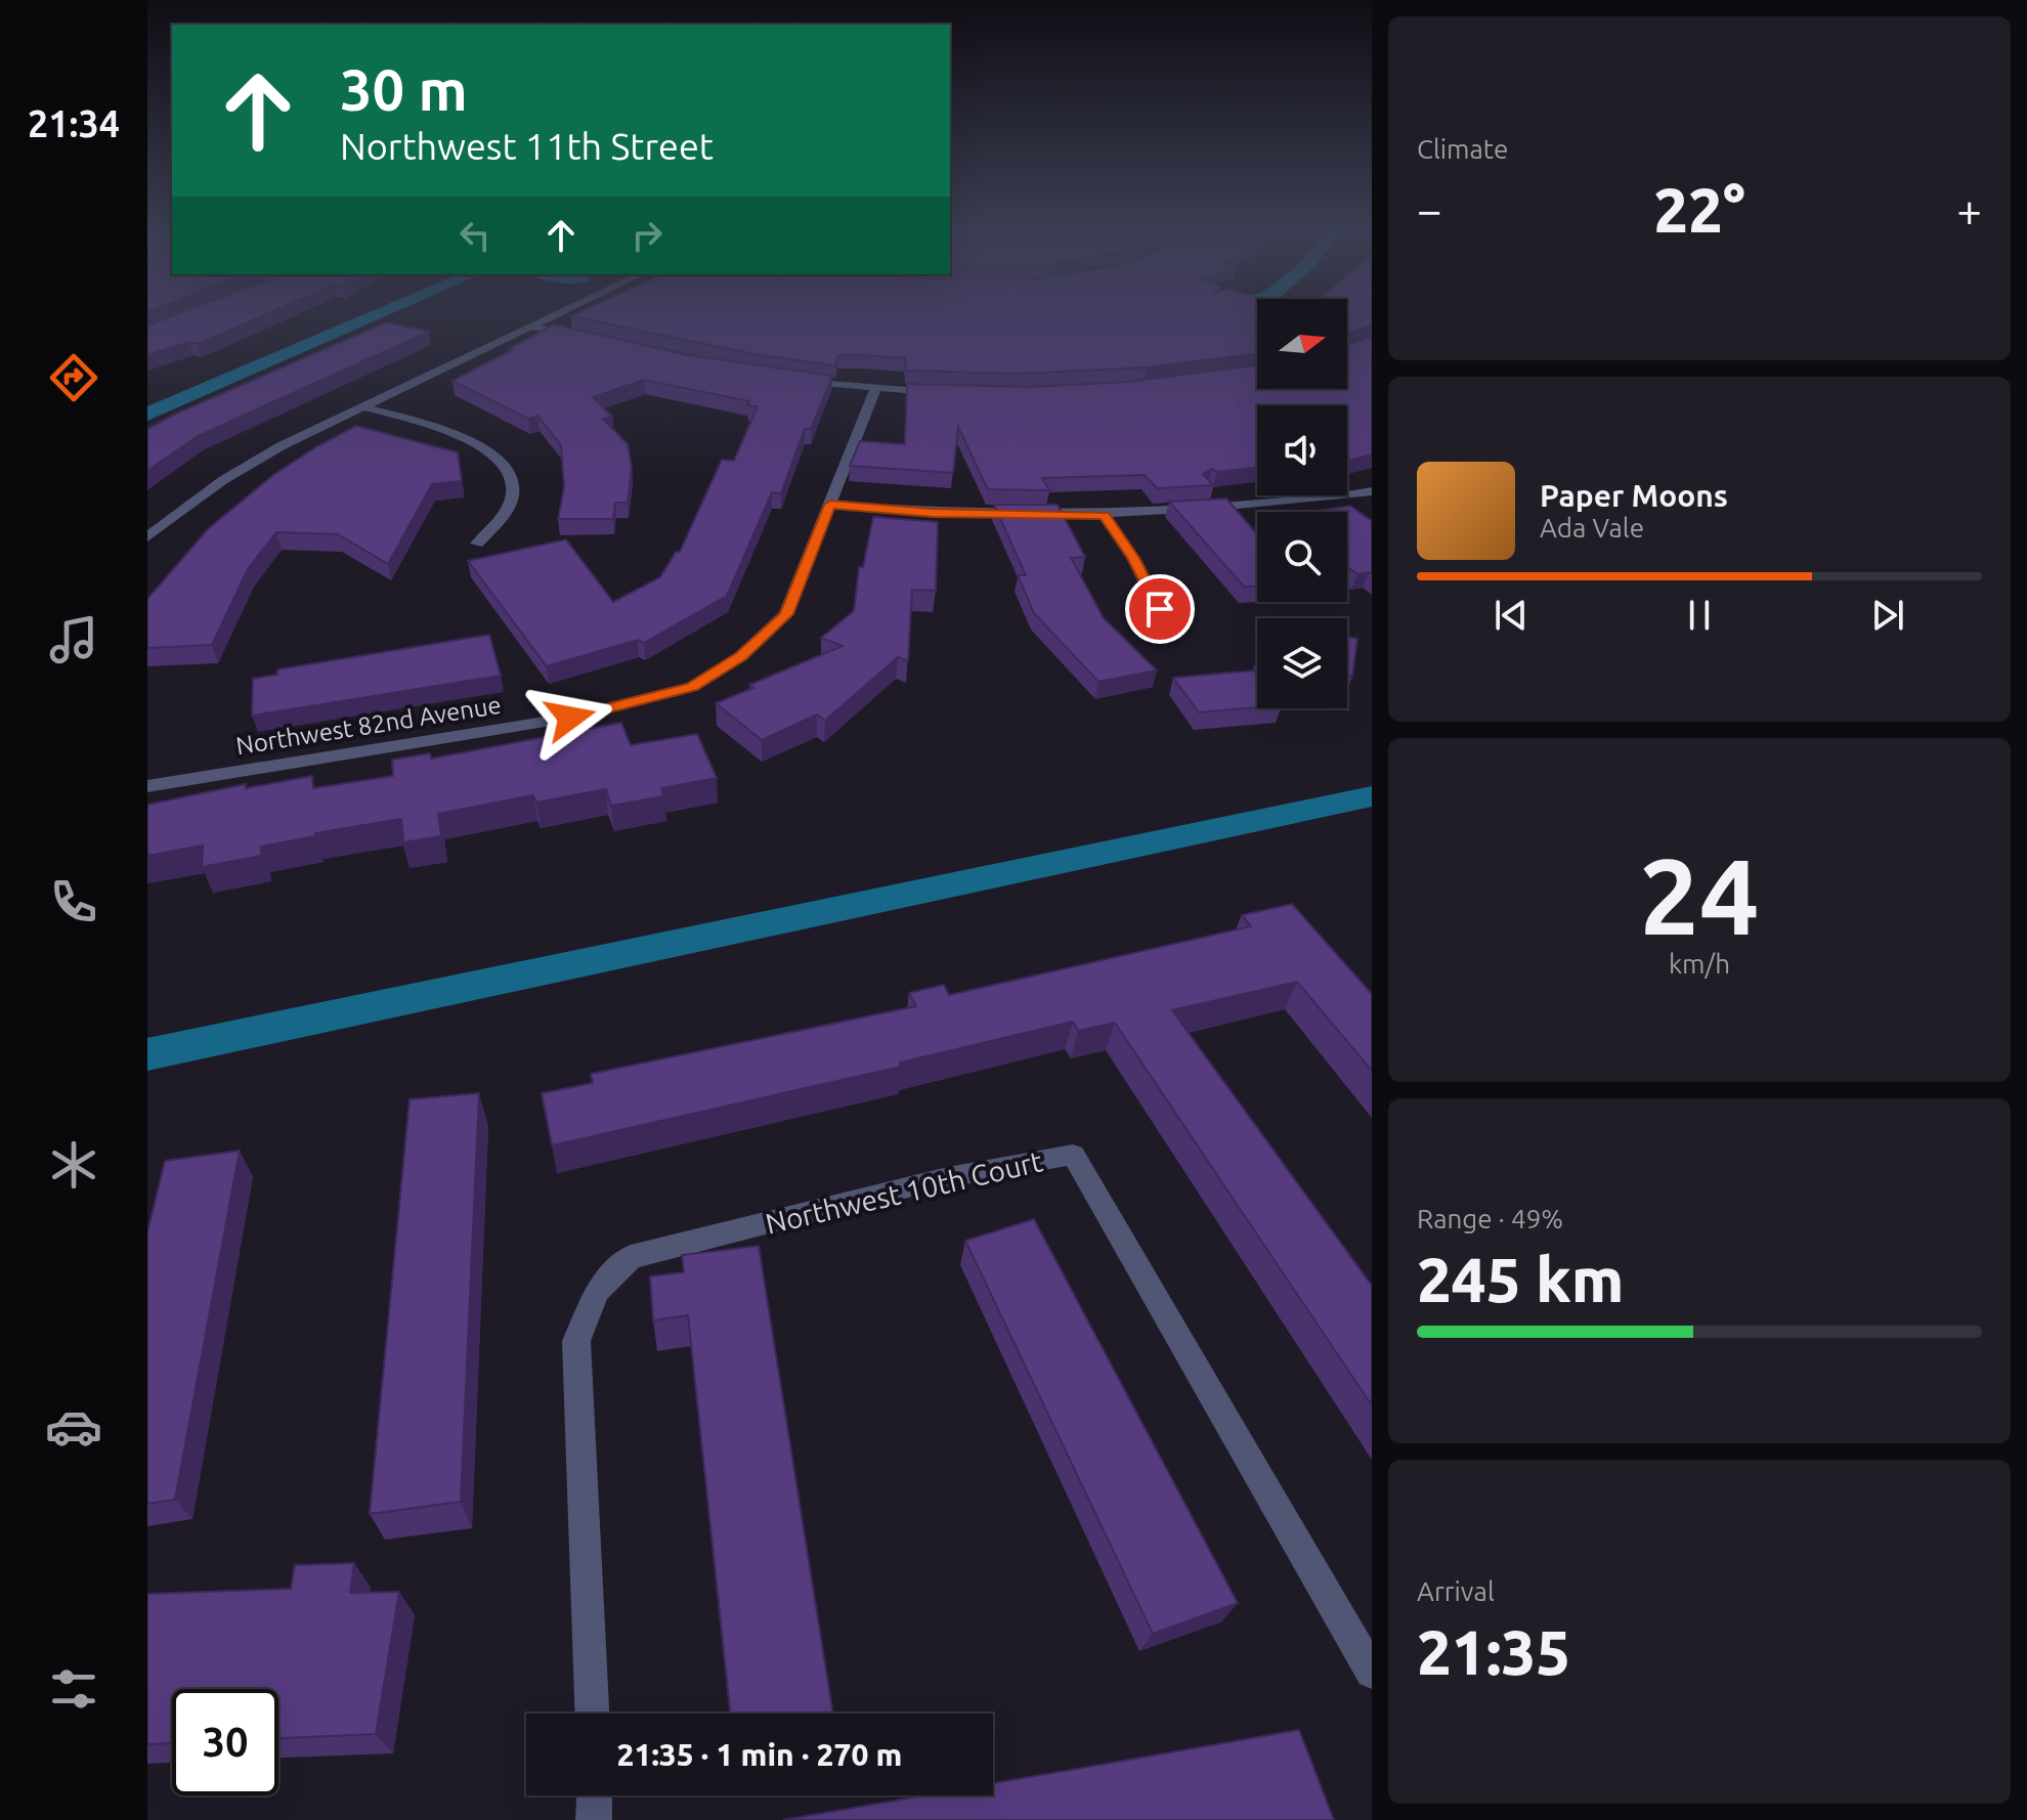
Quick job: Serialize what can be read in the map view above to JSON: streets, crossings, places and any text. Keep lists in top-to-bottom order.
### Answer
{
  "streets": {
    "street": ["Northwest 82nd Avenue", "Northwest 10th Court"]
  },
  "north": "right",
  "page": {
    "tabs": "21:34",
    "tile": [
      "Climate",
      ["24", "km/h"],
      ["Range · 49%", "245 km"],
      ["Arrival", "21:35"]
    ],
    "turn": ["30 m", "Northwest 11th Street"],
    "heat": ["−", "22°", "+"],
    "song": ["Paper Moons", "Ada Vale"],
    "limit": "30",
    "trip": "21:35 · 1 min · 270 m"
  }
}
